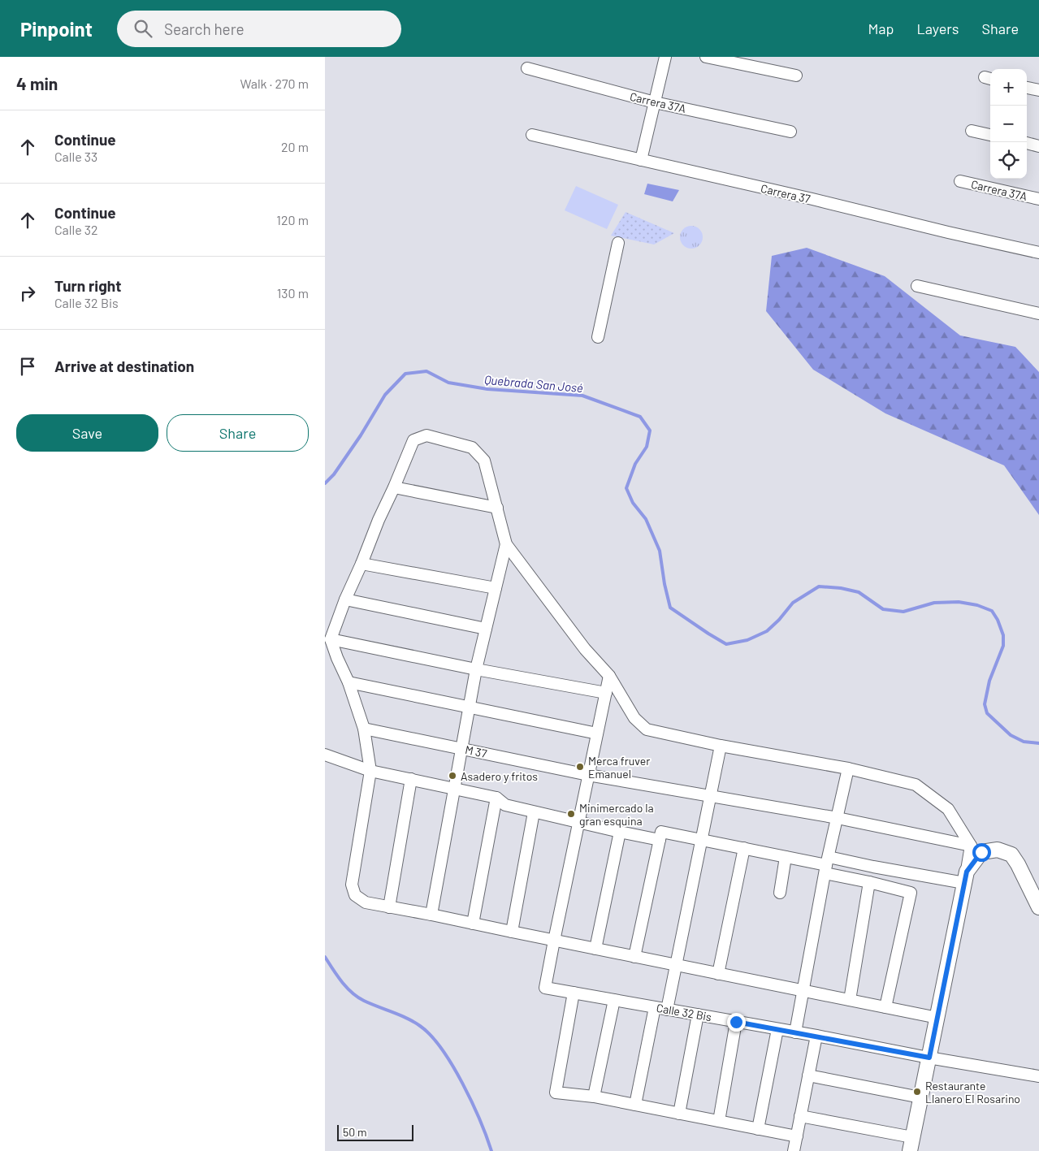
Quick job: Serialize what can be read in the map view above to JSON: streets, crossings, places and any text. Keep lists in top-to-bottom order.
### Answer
{
  "streets": {
    "street": [
      "Carrera 37A",
      "Carrera 37",
      "M 37",
      "Calle 32 Bis"
    ]
  },
  "water": ["Quebrada San José"],
  "places": [
    "Merca fruver Emanuel",
    "Asadero y fritos",
    "Minimercado la gran esquina",
    "Restaurante Llanero El Rosarino"
  ],
  "scale_bar": "50 m",
  "page": {
    "header": "Pinpoint",
    "search": "Search here",
    "nav": ["Map", "Layers", "Share"],
    "heading": ["4 min", "Walk · 270 m"],
    "map_buttons": ["+", "−"],
    "list": [
      ["Continue", "Calle 33", "20 m"],
      ["Continue", "Calle 32", "120 m"],
      ["Turn right", "Calle 32 Bis", "130 m"],
      "Arrive at destination"
    ],
    "buttons": ["Save", "Share"],
    "scale": "50 m"
  }
}
